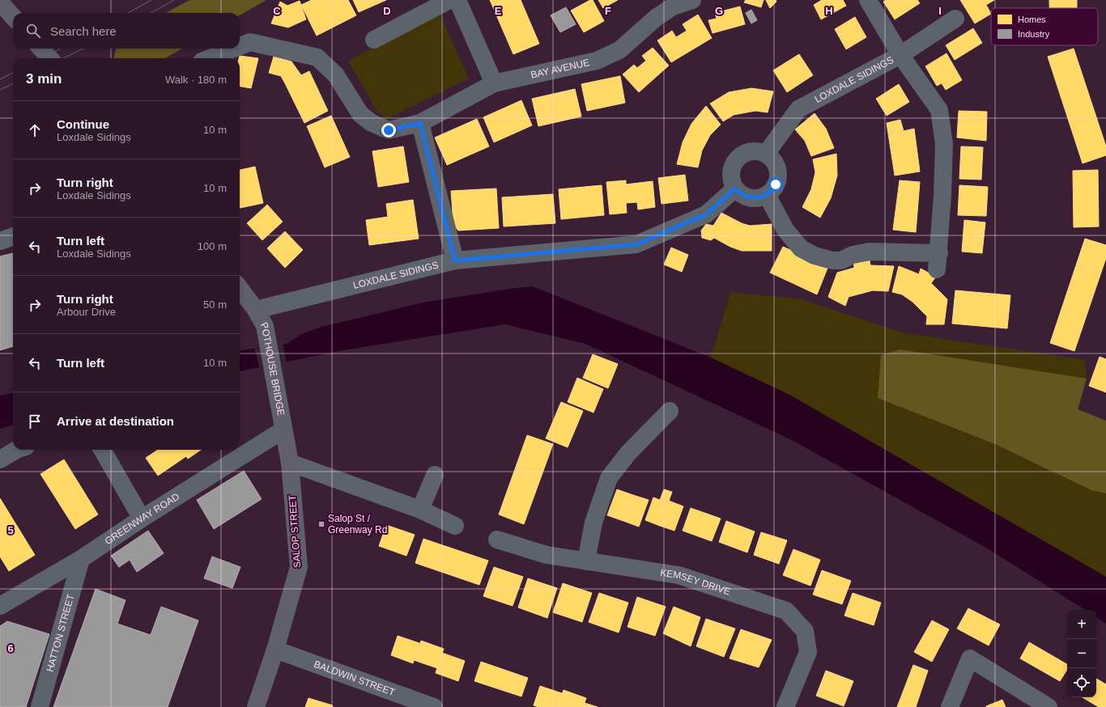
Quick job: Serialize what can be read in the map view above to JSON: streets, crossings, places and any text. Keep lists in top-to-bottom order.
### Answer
{
  "streets": {
    "main road": ["POTHOUSE BRIDGE", "SALOP STREET"],
    "street": [
      "BAY AVENUE",
      "LOXDALE SIDINGS",
      "GREENWAY ROAD",
      "KEMSEY DRIVE",
      "HATTON STREET",
      "BALDWIN STREET"
    ]
  },
  "crossings": [
    ["LOXDALE SIDINGS", "POTHOUSE BRIDGE"],
    ["POTHOUSE BRIDGE", "GREENWAY ROAD"],
    ["POTHOUSE BRIDGE", "SALOP STREET"],
    ["GREENWAY ROAD", "SALOP STREET"],
    ["GREENWAY ROAD", "HATTON STREET"],
    ["SALOP STREET", "BALDWIN STREET"]
  ],
  "places": {
    "transit": ["Salop St / Greenway Rd"]
  },
  "legend": ["Homes", "Industry"],
  "page": {
    "search": "Search here",
    "heading": ["3 min", "Walk · 180 m"],
    "list": [
      ["Continue", "Loxdale Sidings", "10 m"],
      ["Turn right", "Loxdale Sidings", "10 m"],
      ["Turn left", "Loxdale Sidings", "100 m"],
      ["Turn right", "Arbour Drive", "50 m"],
      ["Turn left", "10 m"],
      "Arrive at destination"
    ],
    "map_buttons": ["+", "−"]
  },
  "grid": {
    "columns": [
      "C",
      "D",
      "E",
      "F",
      "G",
      "H",
      "I"
    ],
    "rows": ["5", "6"]
  }
}
